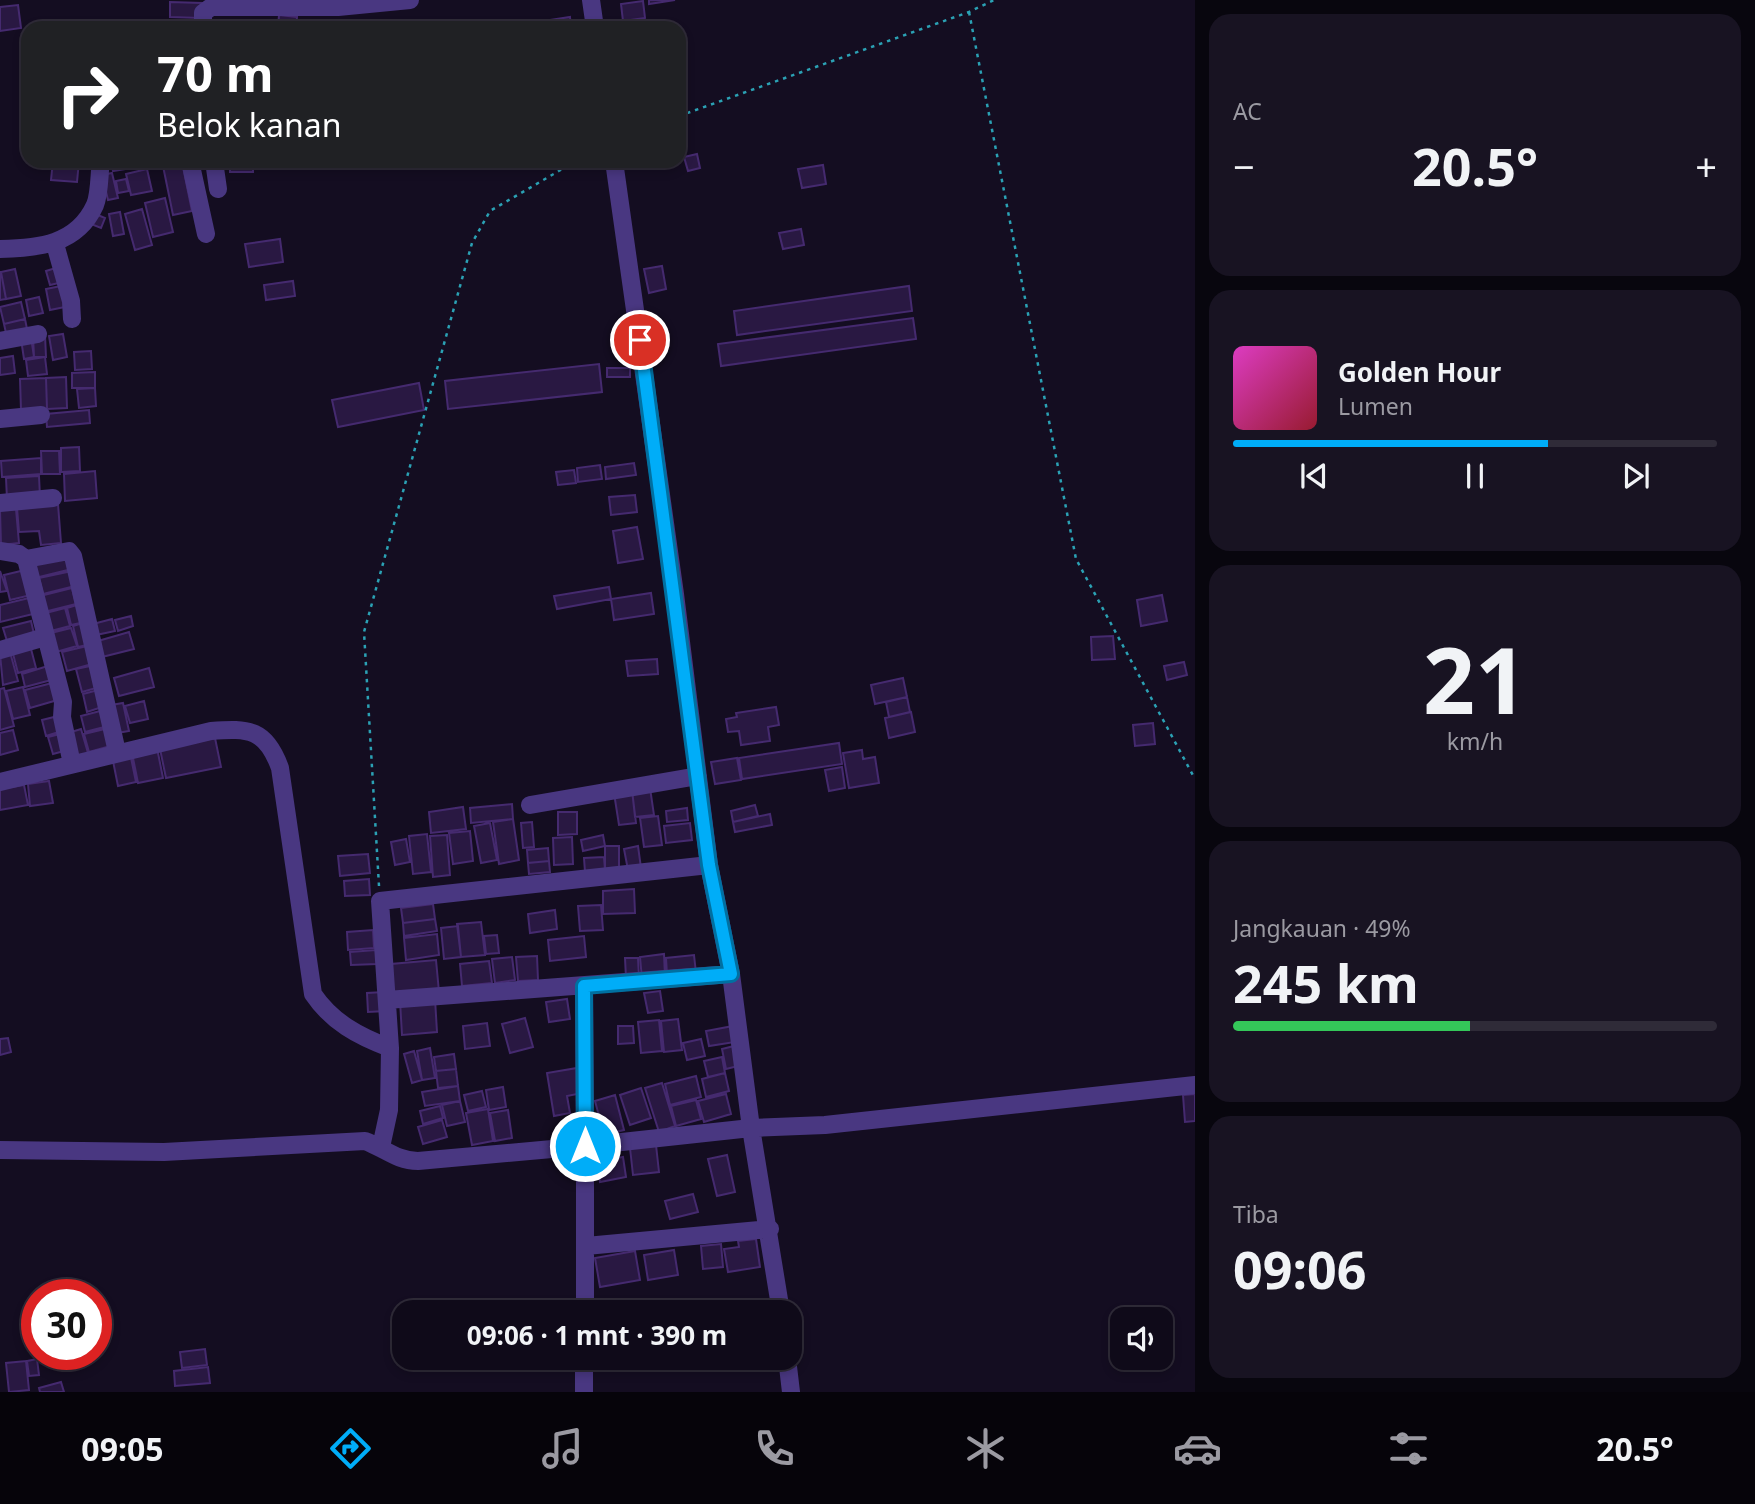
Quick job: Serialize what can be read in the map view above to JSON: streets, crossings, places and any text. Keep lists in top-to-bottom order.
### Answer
{
  "page": {
    "tile": [
      "AC",
      ["21", "km/h"],
      ["Jangkauan · 49%", "245 km"],
      ["Tiba", "09:06"]
    ],
    "turn": ["70 m", "Belok kanan"],
    "heat": ["−", "20.5°", "+"],
    "song": ["Golden Hour", "Lumen"],
    "limit": "30",
    "trip": "09:06 · 1 mnt · 390 m",
    "tabs": ["09:05", "20.5°"]
  }
}
